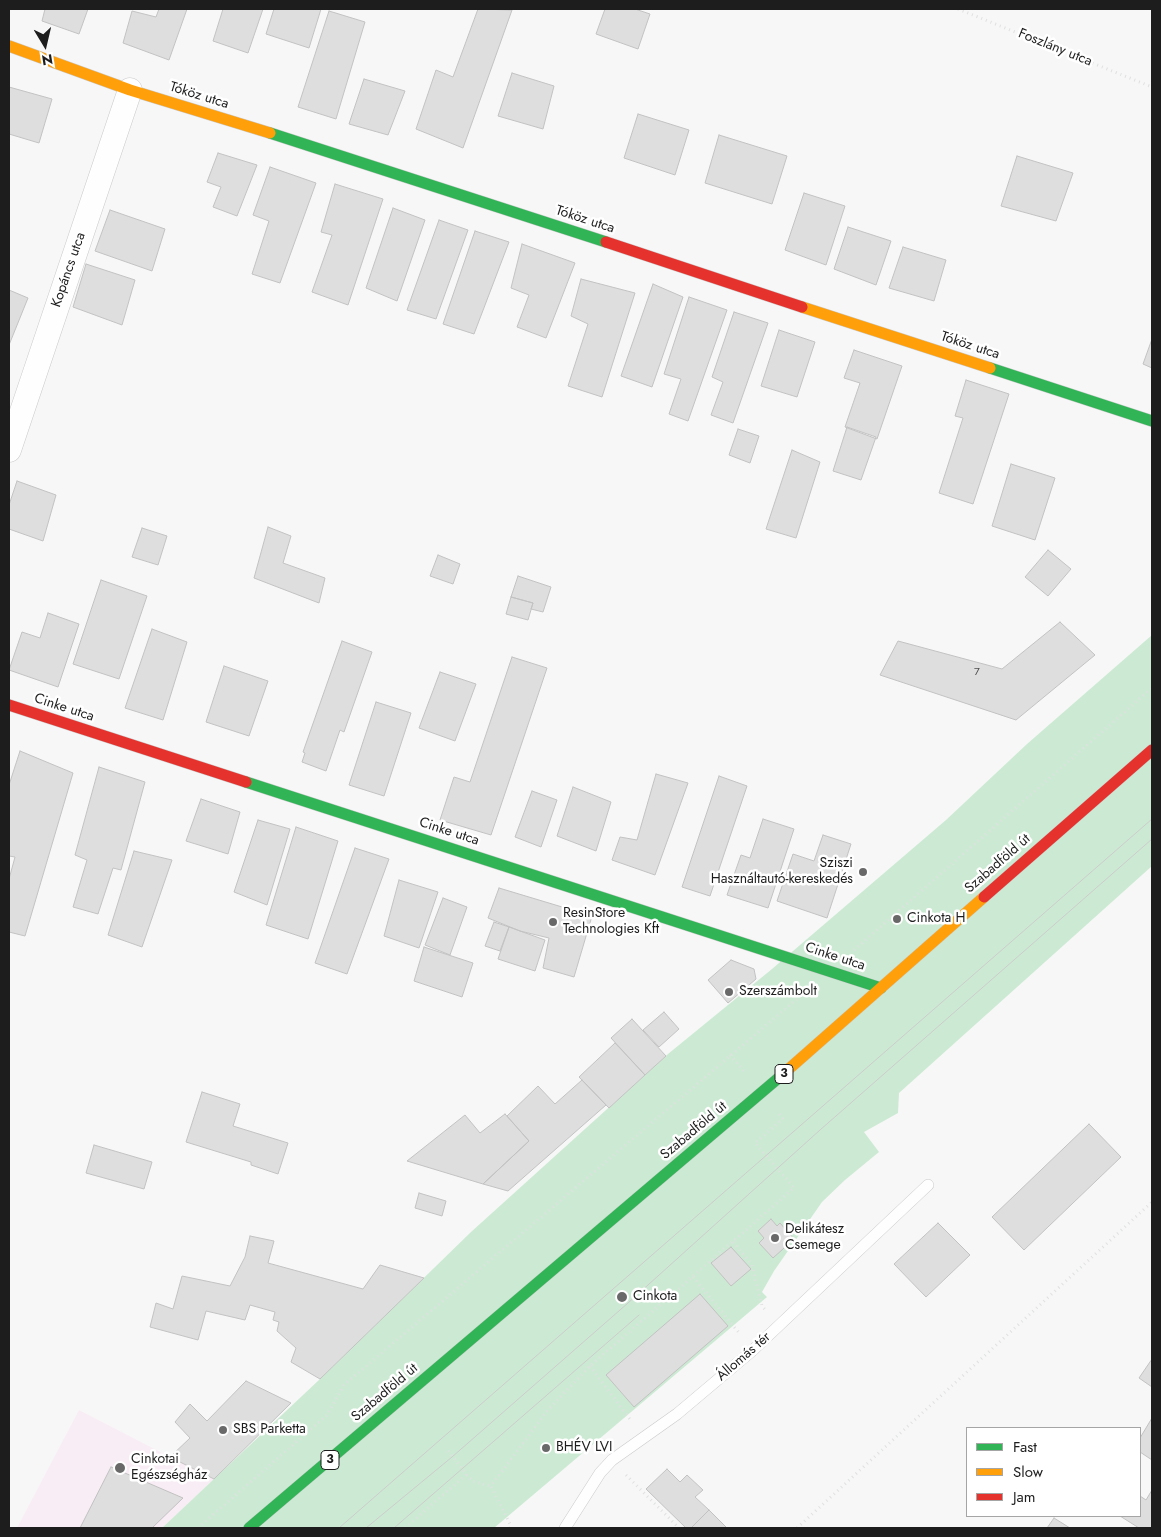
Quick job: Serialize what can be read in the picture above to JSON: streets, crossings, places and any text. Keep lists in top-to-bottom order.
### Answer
{
  "streets": {
    "street": [
      "Tóköz utca",
      "Kopáncs utca",
      "Cinke utca",
      "Szabadföld út",
      "3"
    ],
    "lane": ["Állomás tér"],
    "path": ["Foszlány utca"]
  },
  "crossings": [
    ["Tóköz utca", "Kopáncs utca"],
    ["Cinke utca", "Szabadföld út"]
  ],
  "places": [
    "Sziszi Használtautó-kereskedés",
    "Cinkota H",
    "ResinStore Technologies Kft",
    "Szerszámbolt",
    "Delikátesz Csemege",
    "Cinkota",
    "SBS Parketta",
    "BHÉV LVI",
    "Cinkotai Egészségház"
  ],
  "house_numbers": ["7"],
  "legend": ["Fast", "Slow", "Jam"],
  "north": "bottom"
}
